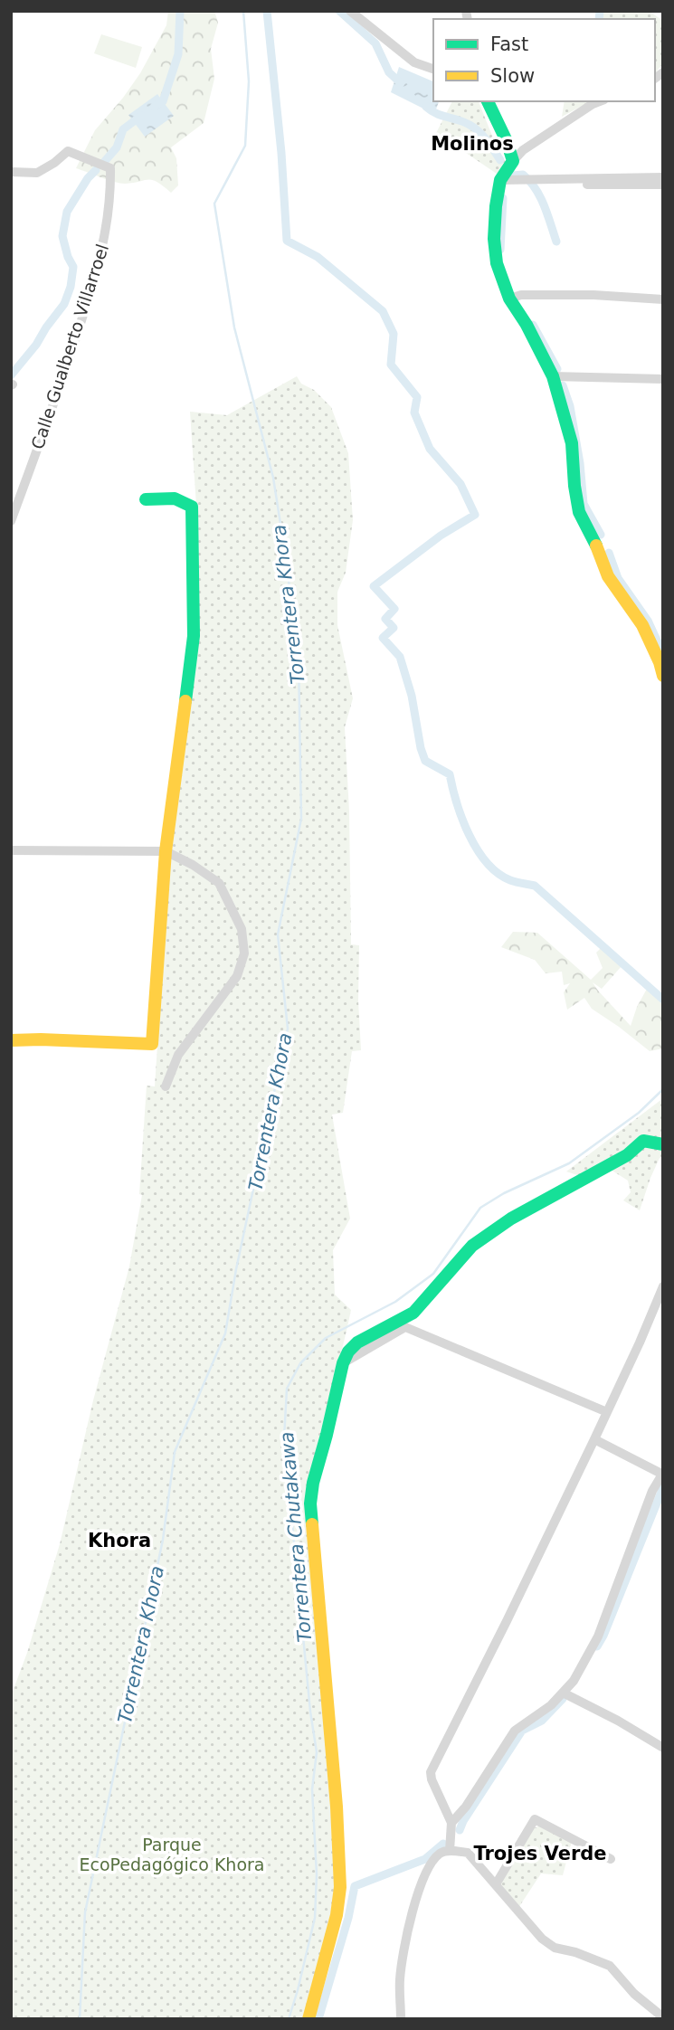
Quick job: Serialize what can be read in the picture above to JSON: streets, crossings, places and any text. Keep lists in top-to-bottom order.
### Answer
{
  "streets": {
    "street": ["Calle Gualberto Villarroel"]
  },
  "districts": ["Molinos", "Khora", "Trojes Verde"],
  "water": ["Torrentera Khora", "Torrentera Chutakawa"],
  "parks": ["Parque EcoPedagógico Khora"],
  "legend": ["Fast", "Slow"]
}
